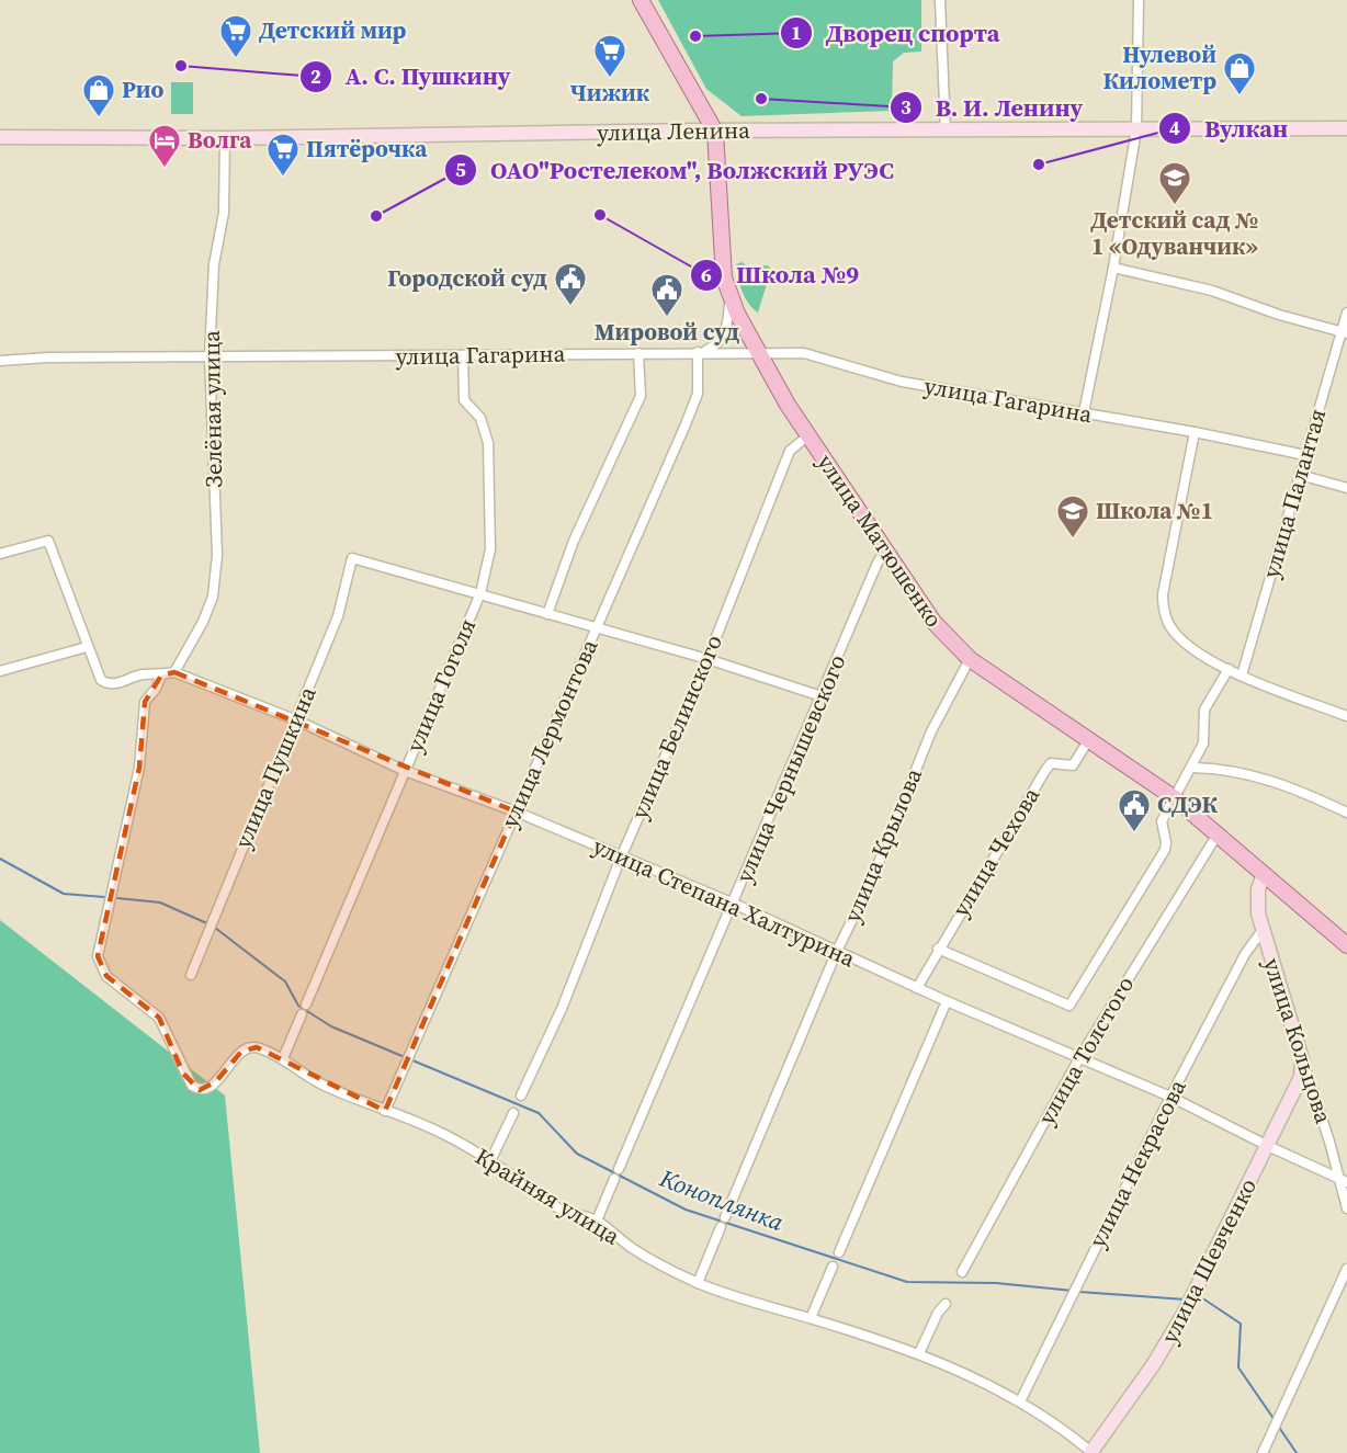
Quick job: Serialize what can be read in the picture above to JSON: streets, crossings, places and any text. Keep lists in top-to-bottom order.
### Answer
{
  "streets": {
    "main road": [
      "улица Ленина",
      "улица Матюшенко",
      "улица Кольцова",
      "улица Шевченко"
    ],
    "street": [
      "улица Гагарина",
      "Зелёная улица",
      "улица Палантая",
      "улица Гоголя",
      "улица Белинского",
      "улица Лермонтова",
      "улица Пушкина",
      "улица Чернышевского",
      "улица Крылова",
      "улица Чехова",
      "улица Степана Халтурина",
      "улица Толстого",
      "улица Некрасова",
      "Крайняя улица"
    ]
  },
  "crossings": [
    ["улица Ленина", "Зелёная улица"],
    ["улица Ленина", "улица Матюшенко"],
    ["улица Гагарина", "Зелёная улица"],
    ["улица Гагарина", "улица Палантая"],
    ["улица Гагарина", "улица Матюшенко"],
    ["улица Гагарина", "улица Гоголя"],
    ["улица Гагарина", "улица Лермонтова"],
    ["Зелёная улица", "улица Степана Халтурина"],
    ["улица Матюшенко", "улица Белинского"],
    ["улица Матюшенко", "улица Чернышевского"],
    ["улица Матюшенко", "улица Крылова"],
    ["улица Матюшенко", "улица Чехова"],
    ["улица Матюшенко", "улица Кольцова"],
    ["улица Матюшенко", "улица Толстого"],
    ["улица Гоголя", "улица Пушкина"],
    ["улица Гоголя", "улица Степана Халтурина"],
    ["улица Белинского", "улица Степана Халтурина"],
    ["улица Лермонтова", "улица Степана Халтурина"],
    ["улица Лермонтова", "Крайняя улица"],
    ["улица Пушкина", "улица Степана Халтурина"],
    ["улица Чернышевского", "улица Степана Халтурина"],
    ["улица Крылова", "улица Степана Халтурина"],
    ["улица Чехова", "улица Степана Халтурина"],
    ["улица Степана Халтурина", "улица Кольцова"],
    ["улица Степана Халтурина", "улица Толстого"],
    ["улица Степана Халтурина", "улица Некрасова"],
    ["улица Степана Халтурина", "улица Шевченко"],
    ["улица Кольцова", "улица Некрасова"],
    ["улица Кольцова", "улица Шевченко"],
    ["улица Некрасова", "Крайняя улица"],
    ["Крайняя улица", "улица Шевченко"]
  ],
  "water": ["Коноплянка"],
  "places": {
    "other": [
      "Дворец спорта",
      "А. С. Пушкину",
      "В. И. Ленину",
      "Вулкан",
      "Школа №9",
      "ОАО\"Ростелеком\", Волжский РУЭС"
    ],
    "supermarket": ["Детский мир", "Чижик", "Пятёрочка"],
    "shop": ["Нулевой Километр", "Рио"],
    "hotel": ["Волга"],
    "school or university": ["Детский сад № 1 «Одуванчик»", "Школа №1"],
    "public building": ["Городской суд", "Мировой суд", "СДЭК"]
  }
}
